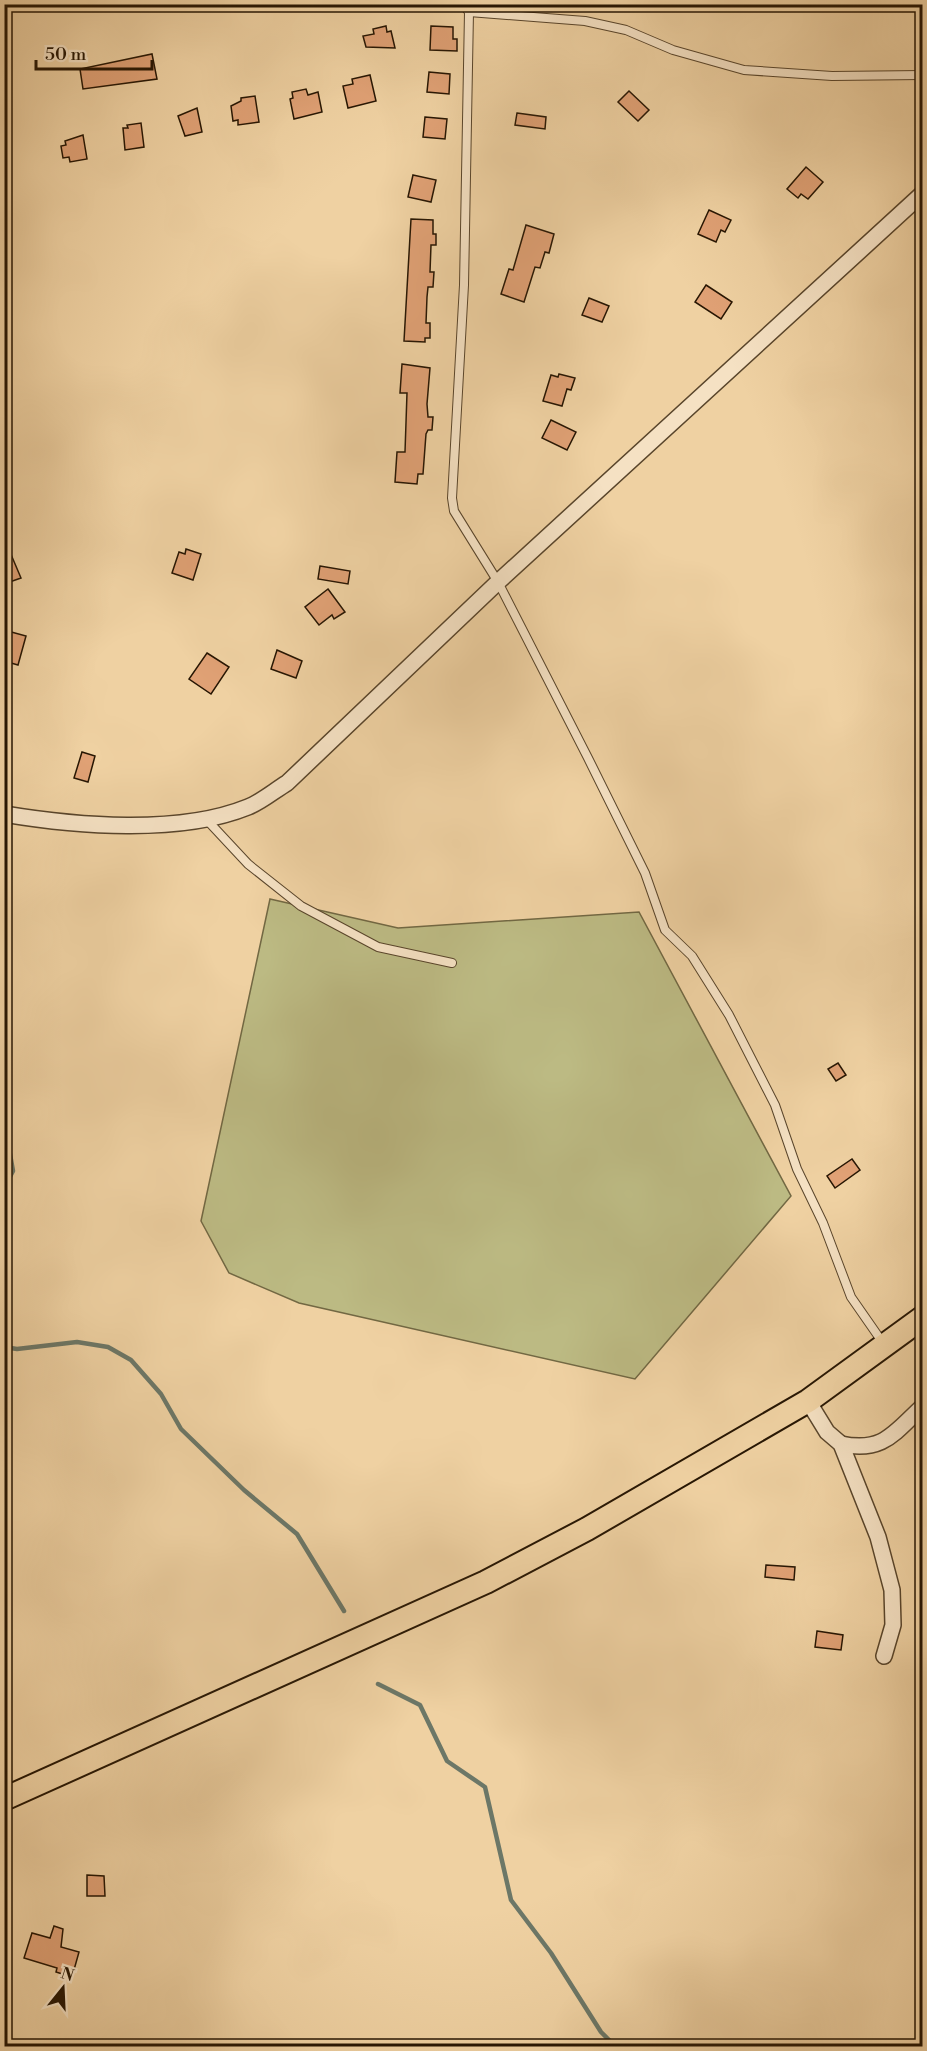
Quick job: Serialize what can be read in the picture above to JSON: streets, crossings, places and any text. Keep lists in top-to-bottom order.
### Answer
{
  "scale_bar": "50 m",
  "north": "top"
}
